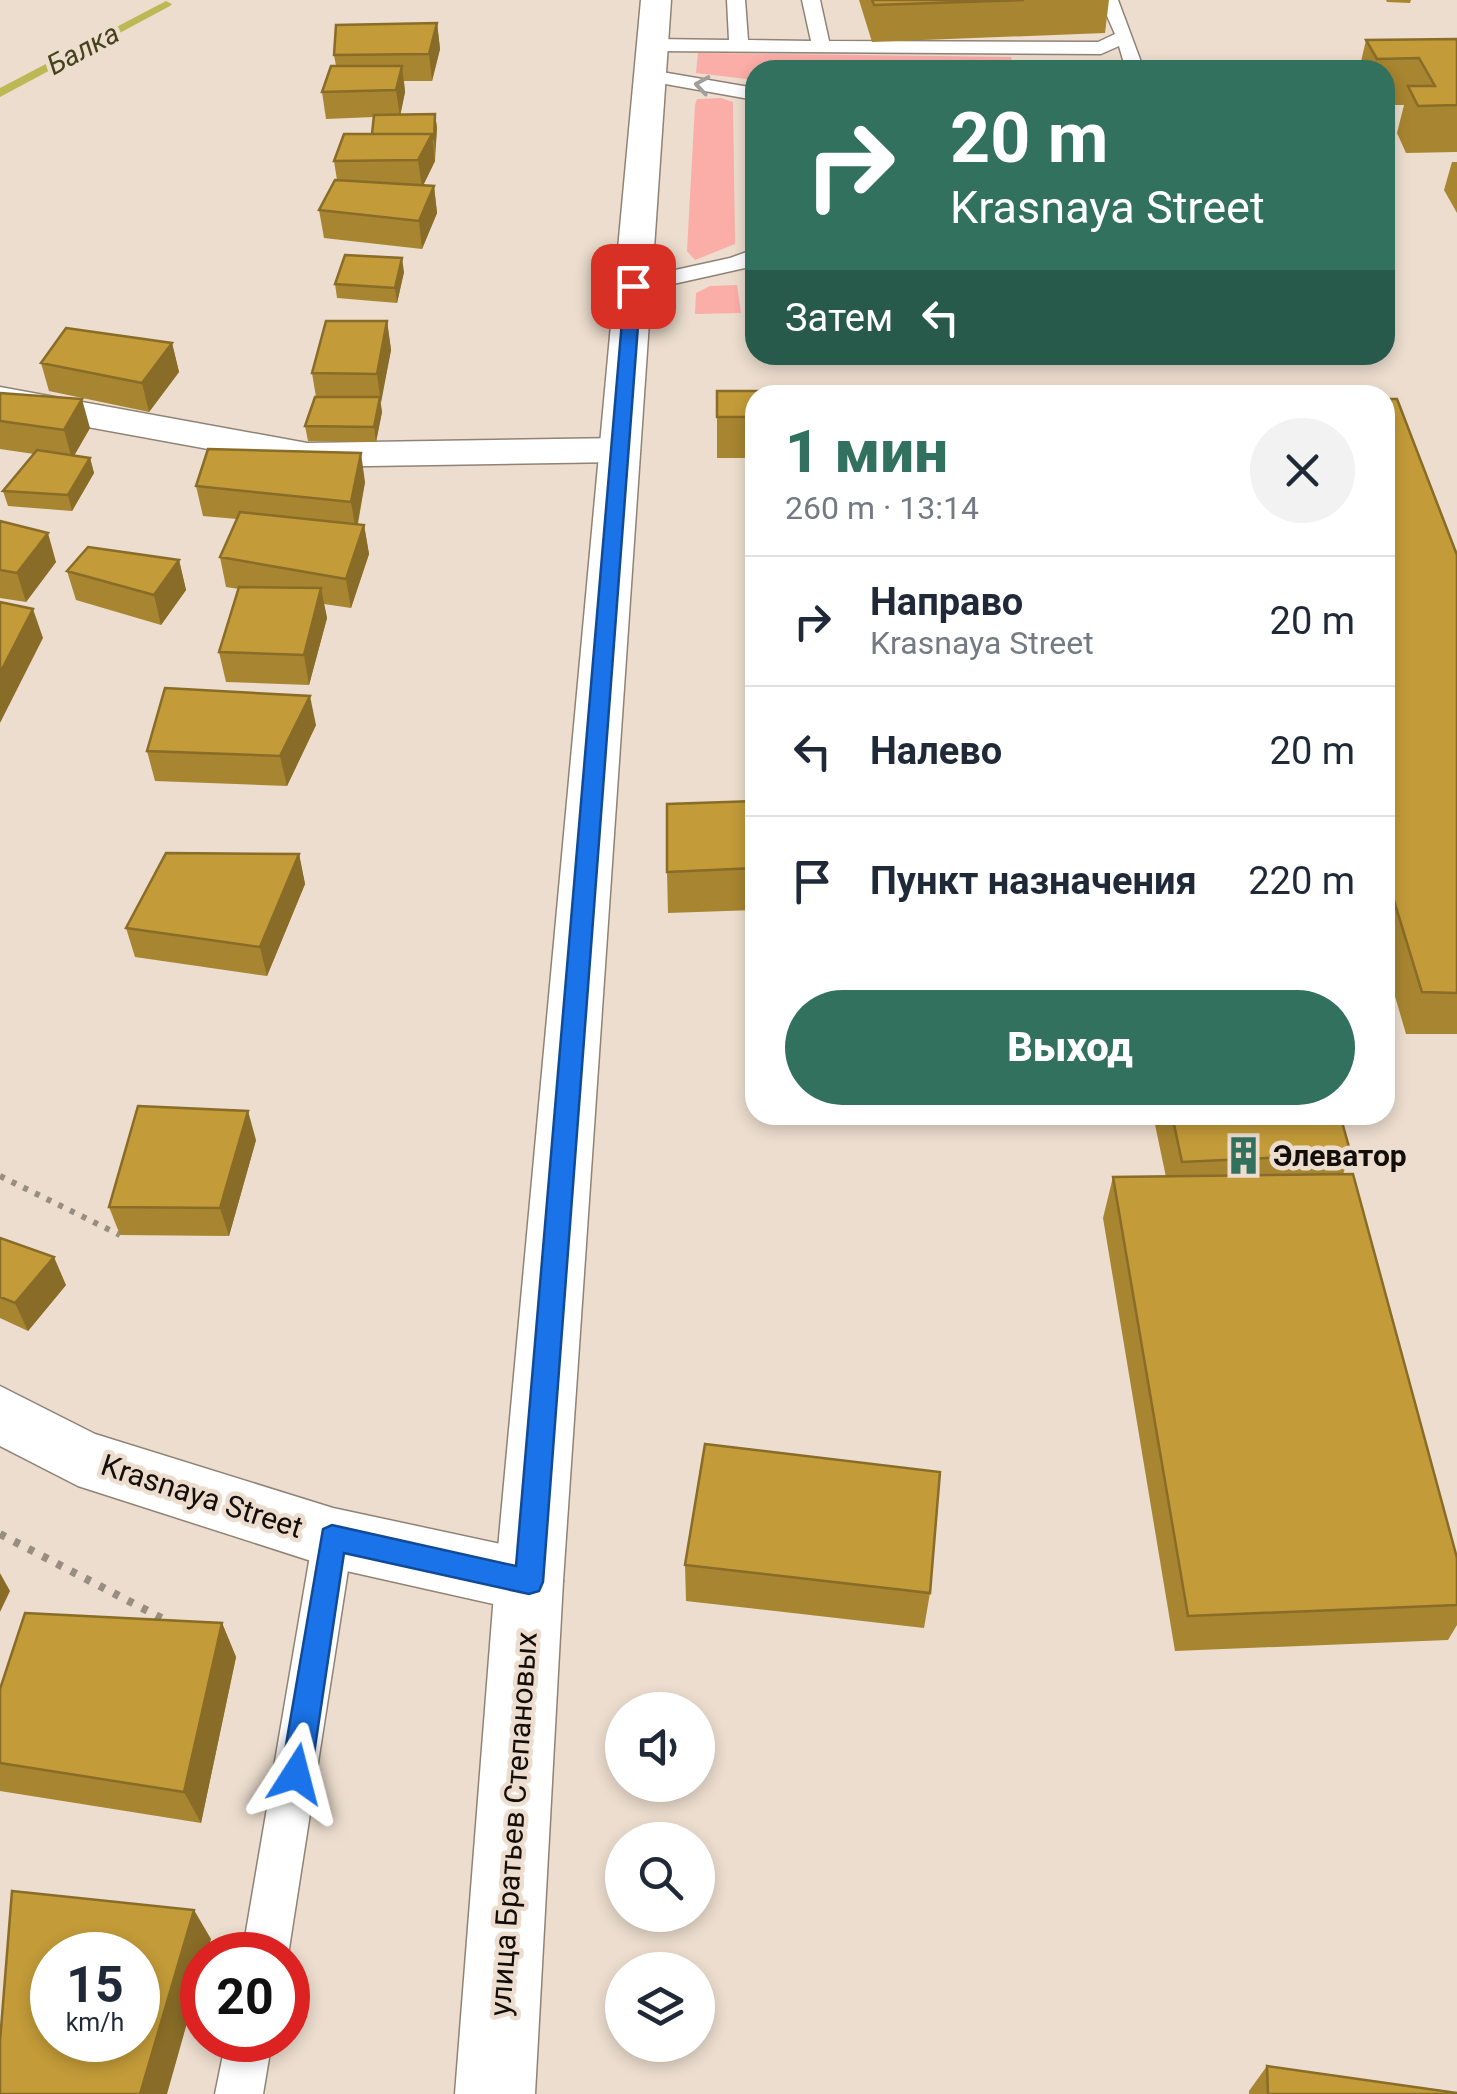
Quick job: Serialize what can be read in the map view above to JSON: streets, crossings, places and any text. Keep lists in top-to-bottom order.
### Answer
{
  "streets": {
    "main road": ["Krasnaya Street", "улица Братьев Степановых"]
  },
  "crossings": [
    ["Krasnaya Street", "улица Братьев Степановых"]
  ],
  "water": ["Балка"],
  "places": {
    "building": ["Элеватор"]
  },
  "page": {
    "turn": ["20 m", "Krasnaya Street"],
    "then": "Затем",
    "heading": ["1 мин", "260 m · 13:14"],
    "list": [
      {
        "name": "Направо",
        "note": "Krasnaya Street",
        "value": "20 m"
      },
      {
        "name": "Налево",
        "value": "20 m"
      },
      {
        "name": "Пункт назначения",
        "value": "220 m"
      }
    ],
    "buttons": "Выход",
    "speed": "15 km/h",
    "limit": "20"
  }
}
